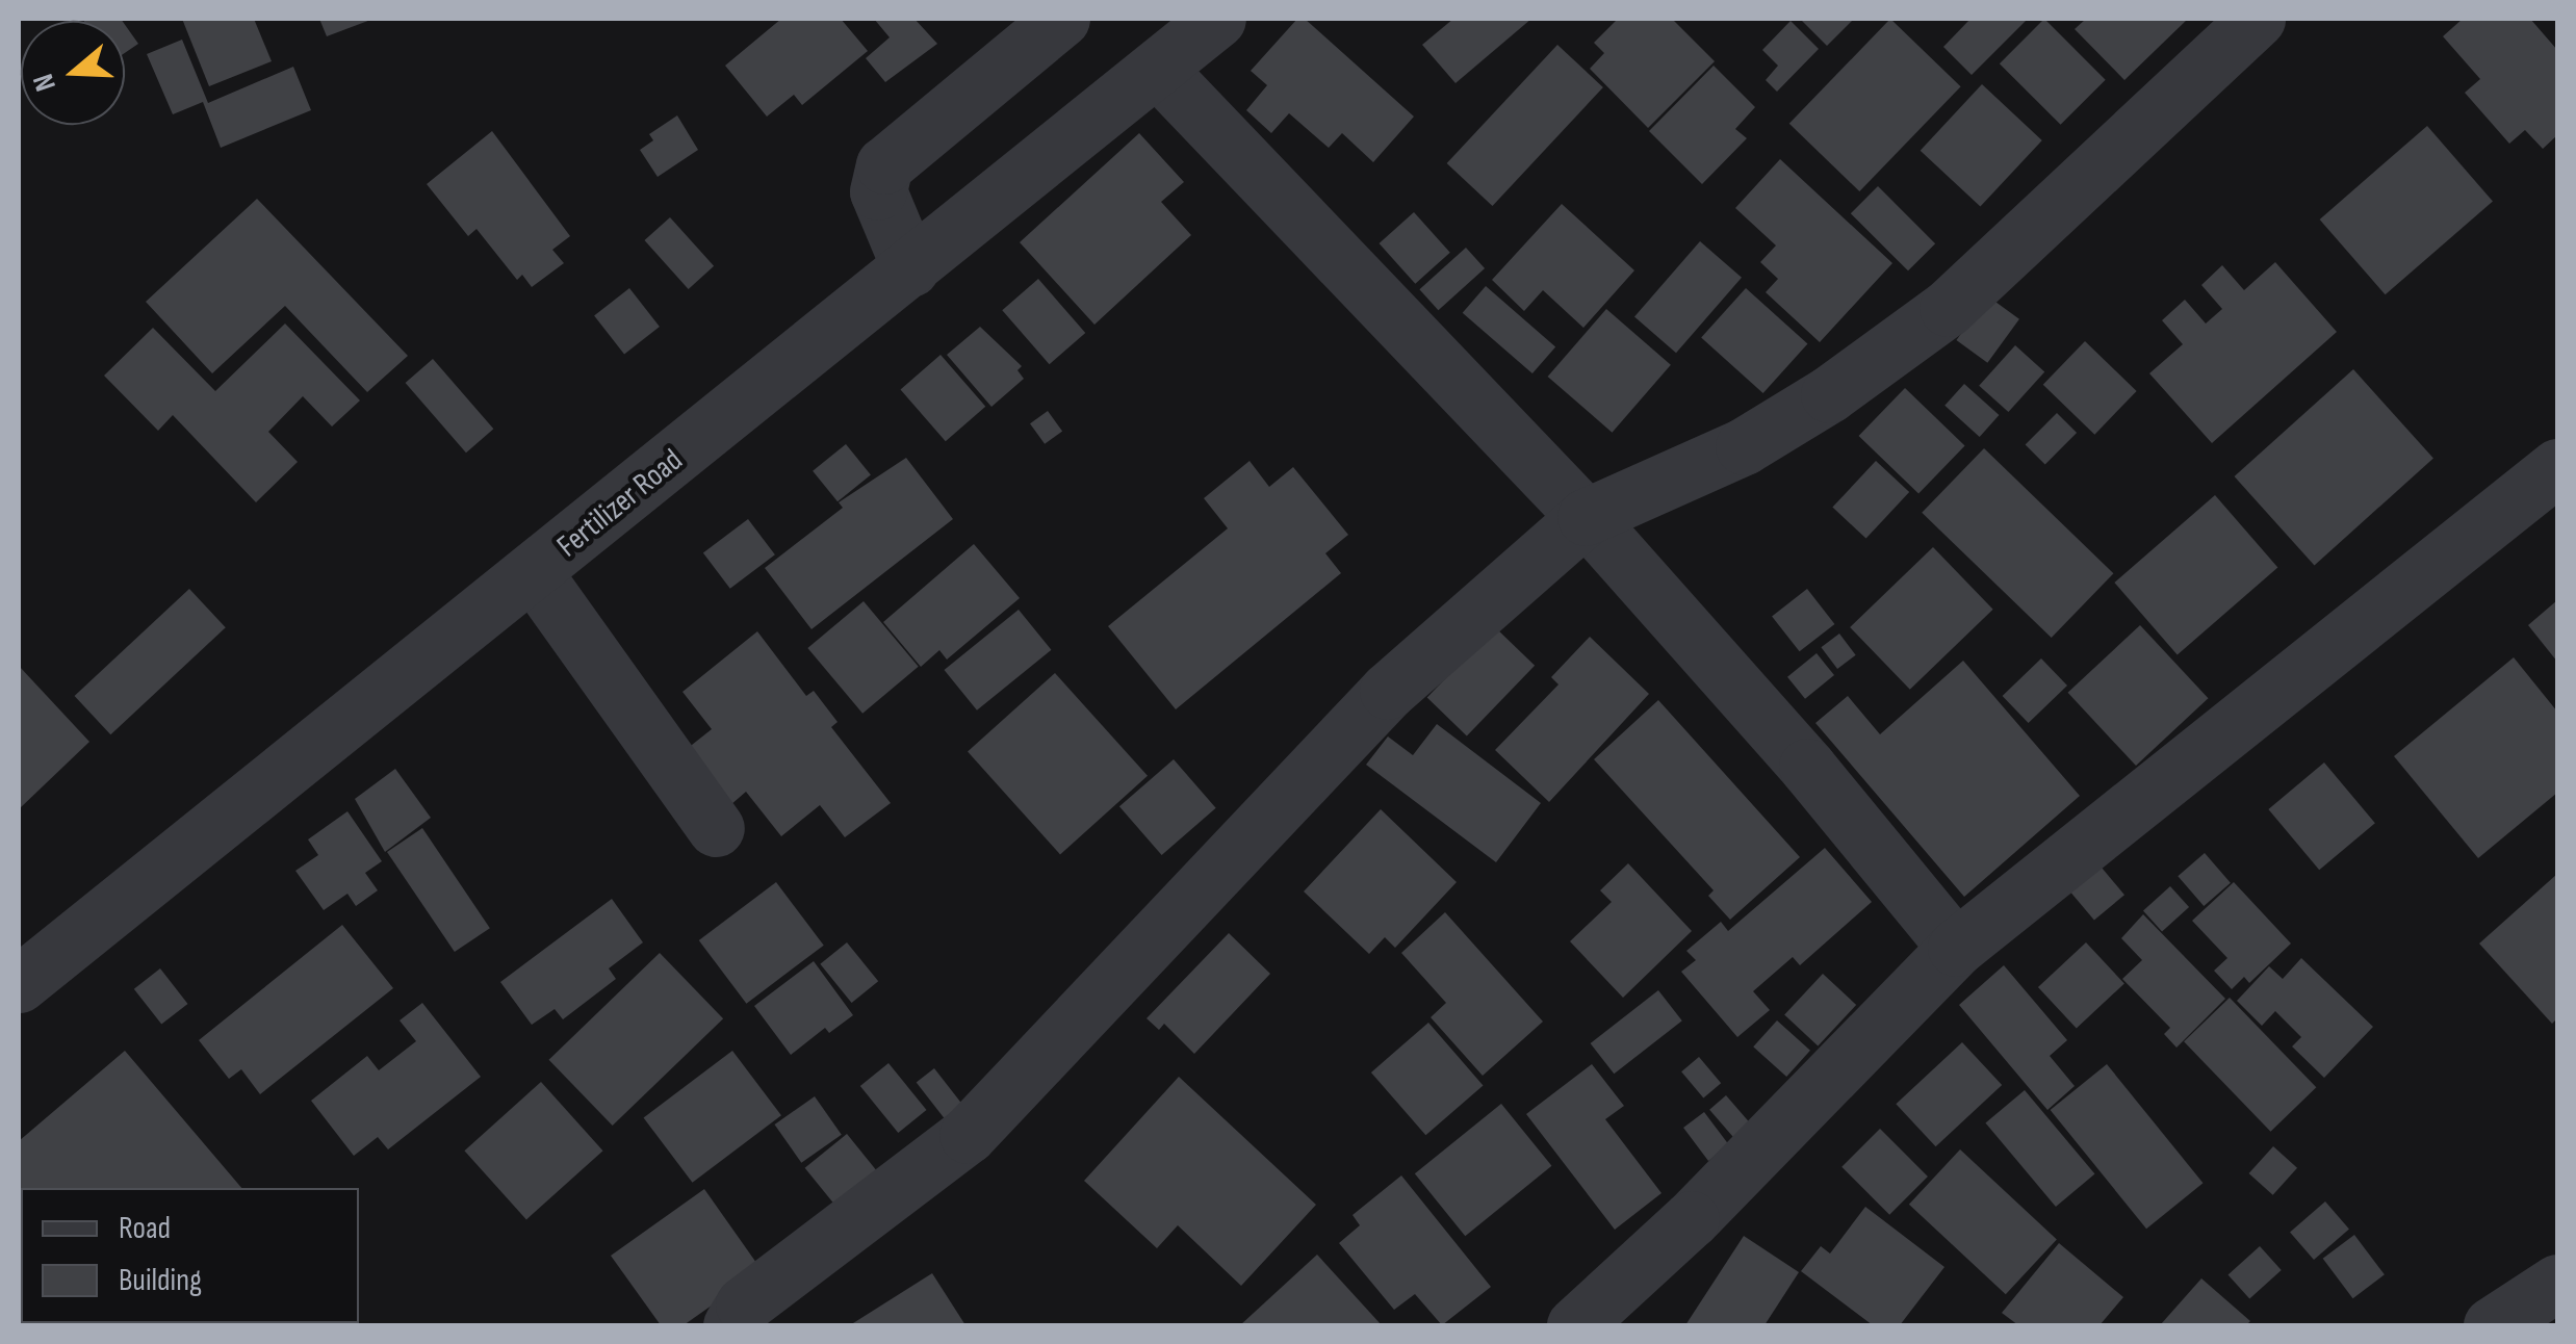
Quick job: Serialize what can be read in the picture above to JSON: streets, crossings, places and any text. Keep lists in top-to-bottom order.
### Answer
{
  "streets": {
    "street": ["Fertilizer Road"]
  },
  "legend": ["Road", "Building"],
  "north": "left"
}
